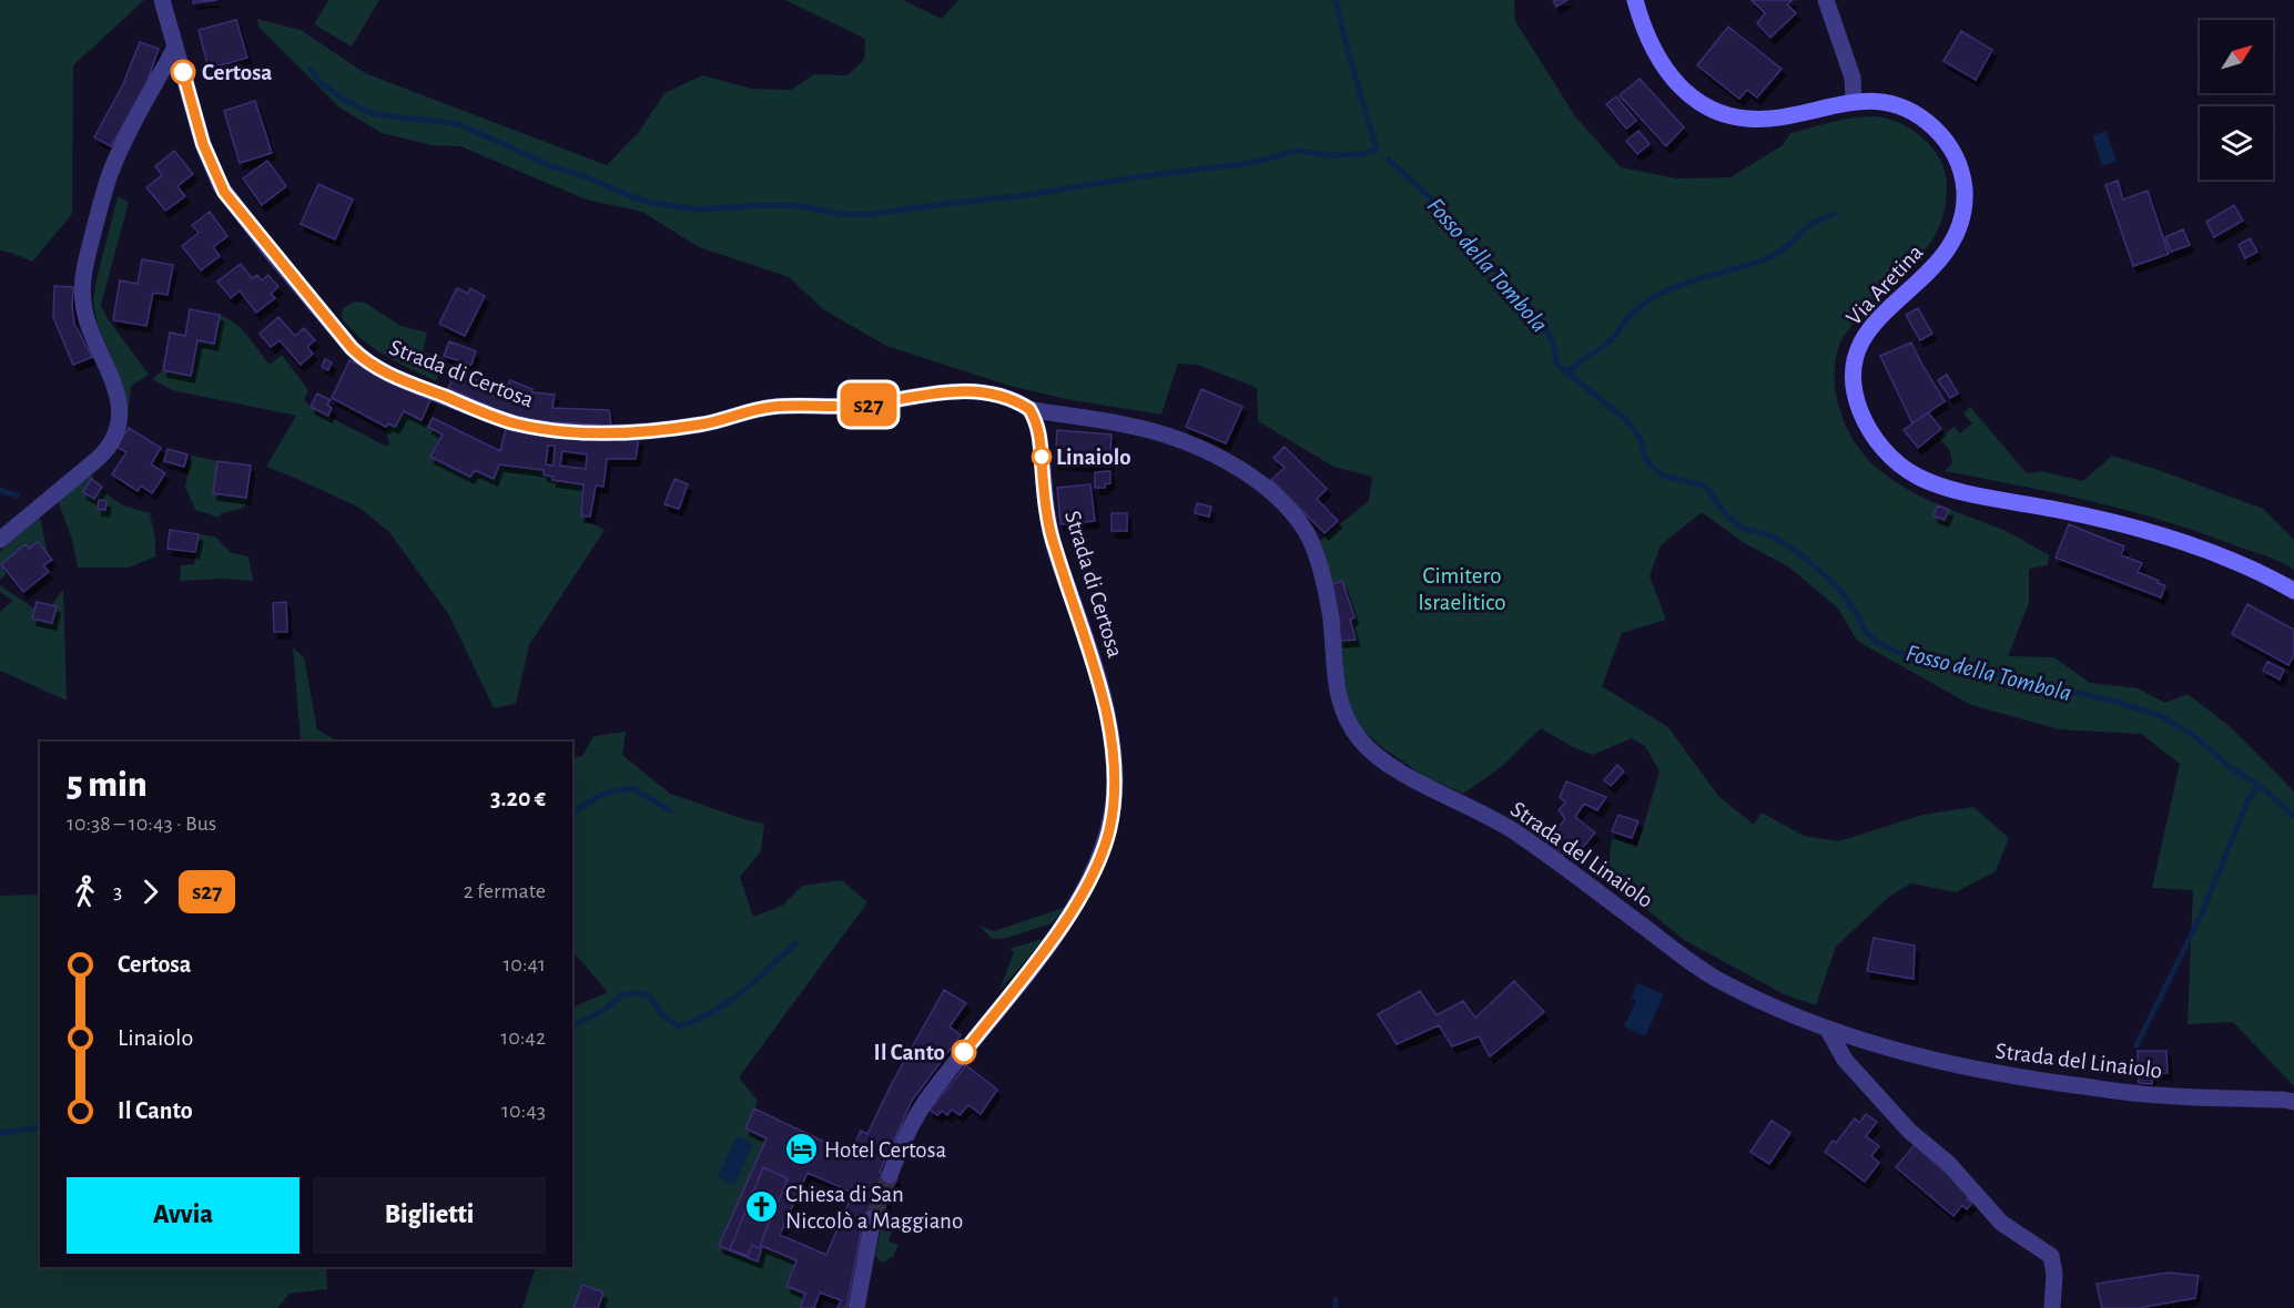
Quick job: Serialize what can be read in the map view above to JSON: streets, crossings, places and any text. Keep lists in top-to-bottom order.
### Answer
{
  "streets": {
    "main road": ["Via Aretina"],
    "street": ["Strada di Certosa", "Strada del Linaiolo"]
  },
  "crossings": [
    ["Strada di Certosa", "Strada del Linaiolo"]
  ],
  "water": ["Fosso della Tombola"],
  "parks": ["Cimitero Israelitico"],
  "places": {
    "other": ["Certosa", "Linaiolo", "Il Canto"],
    "hotel": ["Hotel Certosa"],
    "church": ["Chiesa di San Niccolò a Maggiano"]
  },
  "lines": ["bus line s27"],
  "north": "top right",
  "page": {
    "on_map": "s27",
    "heading": ["5 min", "10:38 – 10:43 · Bus", "3.20 €"],
    "legs": ["3", "s27", "2 fermate"],
    "list": [
      {
        "name": "Certosa",
        "value": "10:41"
      },
      {
        "name": "Linaiolo",
        "value": "10:42"
      },
      {
        "name": "Il Canto",
        "value": "10:43"
      }
    ],
    "buttons": ["Avvia", "Biglietti"]
  }
}
